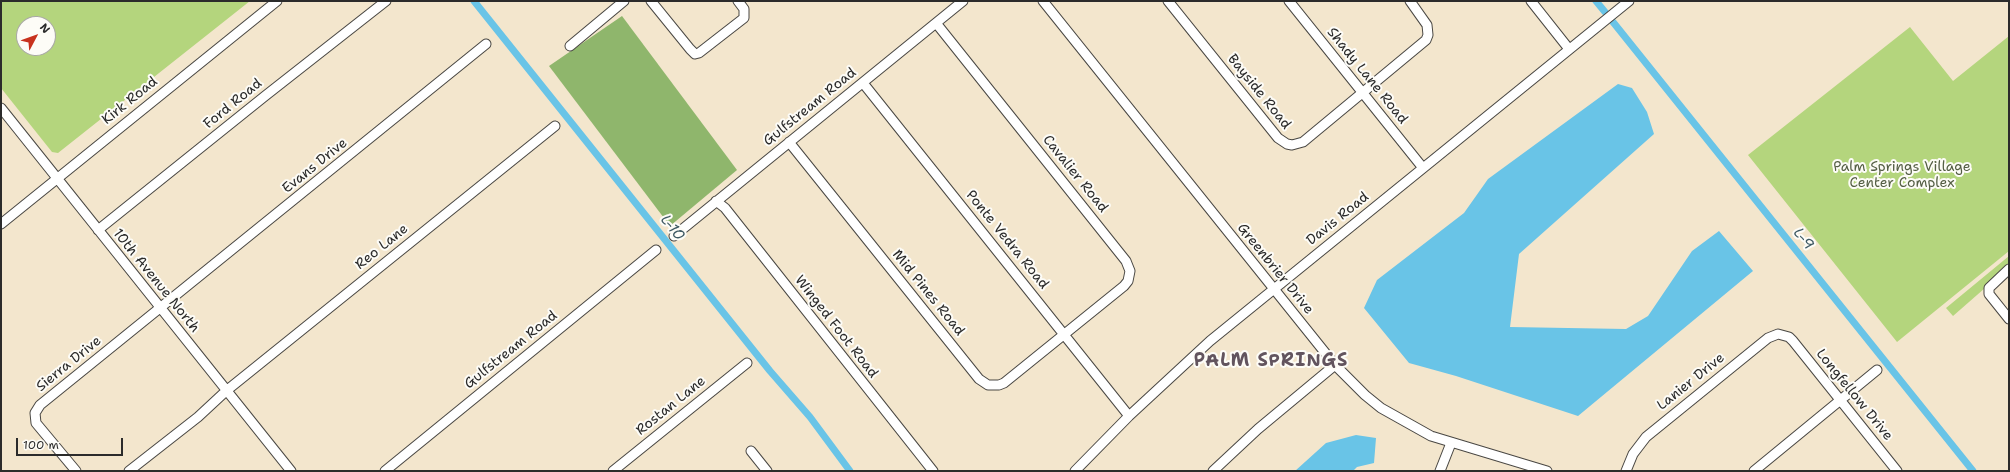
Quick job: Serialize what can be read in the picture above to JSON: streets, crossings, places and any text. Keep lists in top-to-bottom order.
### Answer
{
  "streets": {
    "street": [
      "Shady Lane Road",
      "Bayside Road",
      "Kirk Road",
      "Ford Road",
      "Gulfstream Road",
      "Evans Drive",
      "Cavalier Road",
      "Davis Road",
      "Ponte Vedra Road",
      "Reo Lane",
      "Greenbrier Drive",
      "10th Avenue North",
      "Mid Pines Road",
      "Winged Foot Road",
      "Sierra Drive",
      "Lanier Drive",
      "Longfellow Drive",
      "Rostan Lane"
    ]
  },
  "crossings": [
    ["Shady Lane Road", "Bayside Road"],
    ["Shady Lane Road", "Davis Road"],
    ["Kirk Road", "10th Avenue North"],
    ["Ford Road", "10th Avenue North"],
    ["Gulfstream Road", "Cavalier Road"],
    ["Gulfstream Road", "Ponte Vedra Road"],
    ["Gulfstream Road", "Mid Pines Road"],
    ["Gulfstream Road", "Winged Foot Road"],
    ["Evans Drive", "10th Avenue North"],
    ["Evans Drive", "Sierra Drive"],
    ["Cavalier Road", "Ponte Vedra Road"],
    ["Cavalier Road", "Mid Pines Road"],
    ["Davis Road", "Ponte Vedra Road"],
    ["Davis Road", "Greenbrier Drive"],
    ["Ponte Vedra Road", "Mid Pines Road"],
    ["Reo Lane", "10th Avenue North"],
    ["10th Avenue North", "Sierra Drive"],
    ["Lanier Drive", "Longfellow Drive"]
  ],
  "districts": ["PALM SPRINGS"],
  "water": ["L-10", "L-9"],
  "parks": ["Palm Springs Village Center Complex"],
  "scale_bar": "100 m",
  "north": "top right"
}
